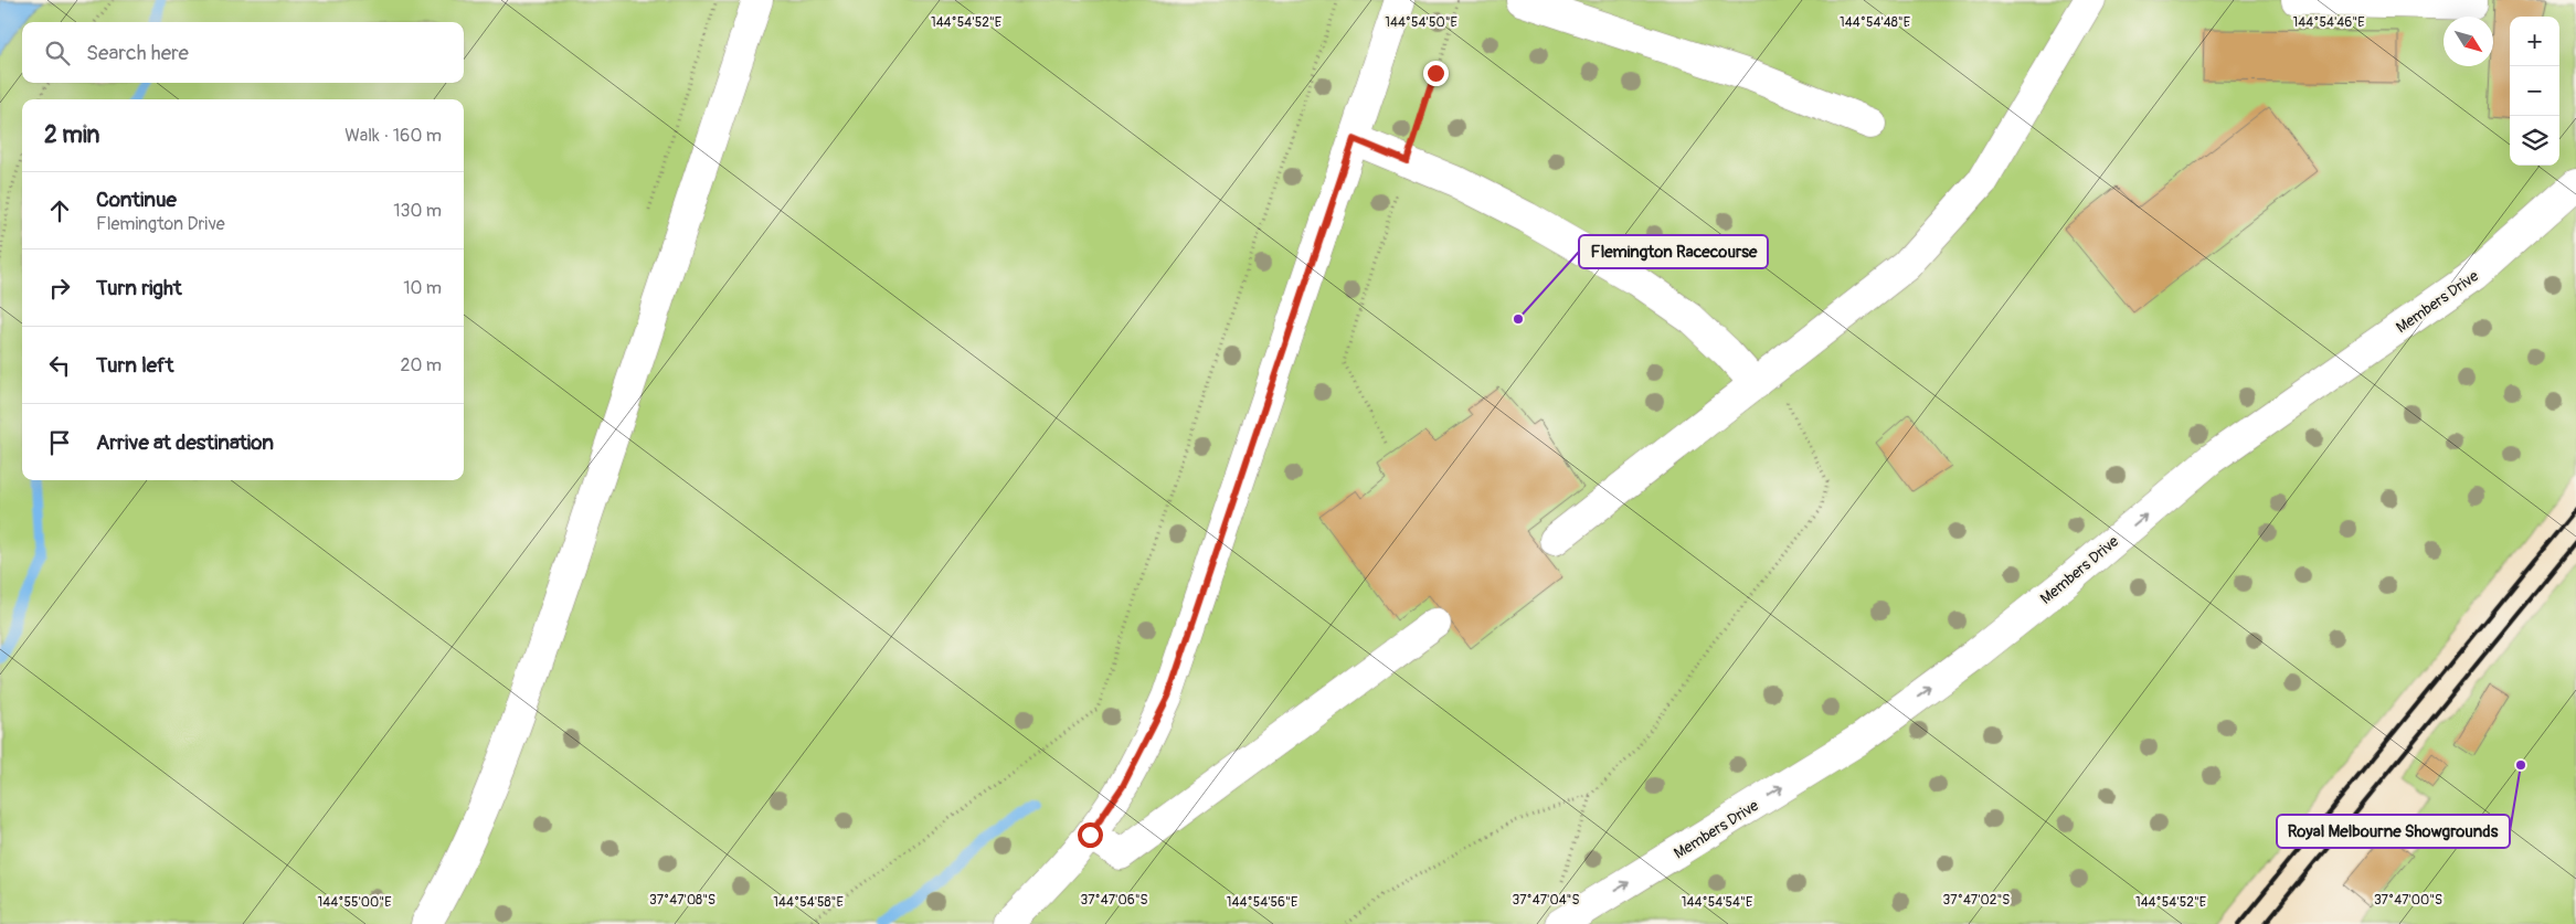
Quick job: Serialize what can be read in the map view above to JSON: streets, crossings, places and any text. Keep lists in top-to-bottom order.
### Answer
{
  "streets": {
    "lane": ["Members Drive"]
  },
  "one_way": ["Members Drive"],
  "places": ["Flemington Racecourse", "Royal Melbourne Showgrounds"],
  "north": "bottom right",
  "page": {
    "map_buttons": ["+", "−"],
    "search": "Search here",
    "heading": ["2 min", "Walk · 160 m"],
    "list": [
      ["Continue", "Flemington Drive", "130 m"],
      ["Turn right", "10 m"],
      ["Turn left", "20 m"],
      "Arrive at destination"
    ]
  },
  "coordinates": [
    "144°54'52\"E",
    "144°54'48\"E",
    "144°54'50\"E",
    "144°54'46\"E",
    "37°47'08\"S",
    "37°47'06\"S",
    "37°47'04\"S",
    "37°47'02\"S",
    "37°47'00\"S",
    "144°55'00\"E",
    "144°54'58\"E",
    "144°54'56\"E",
    "144°54'54\"E"
  ]
}
